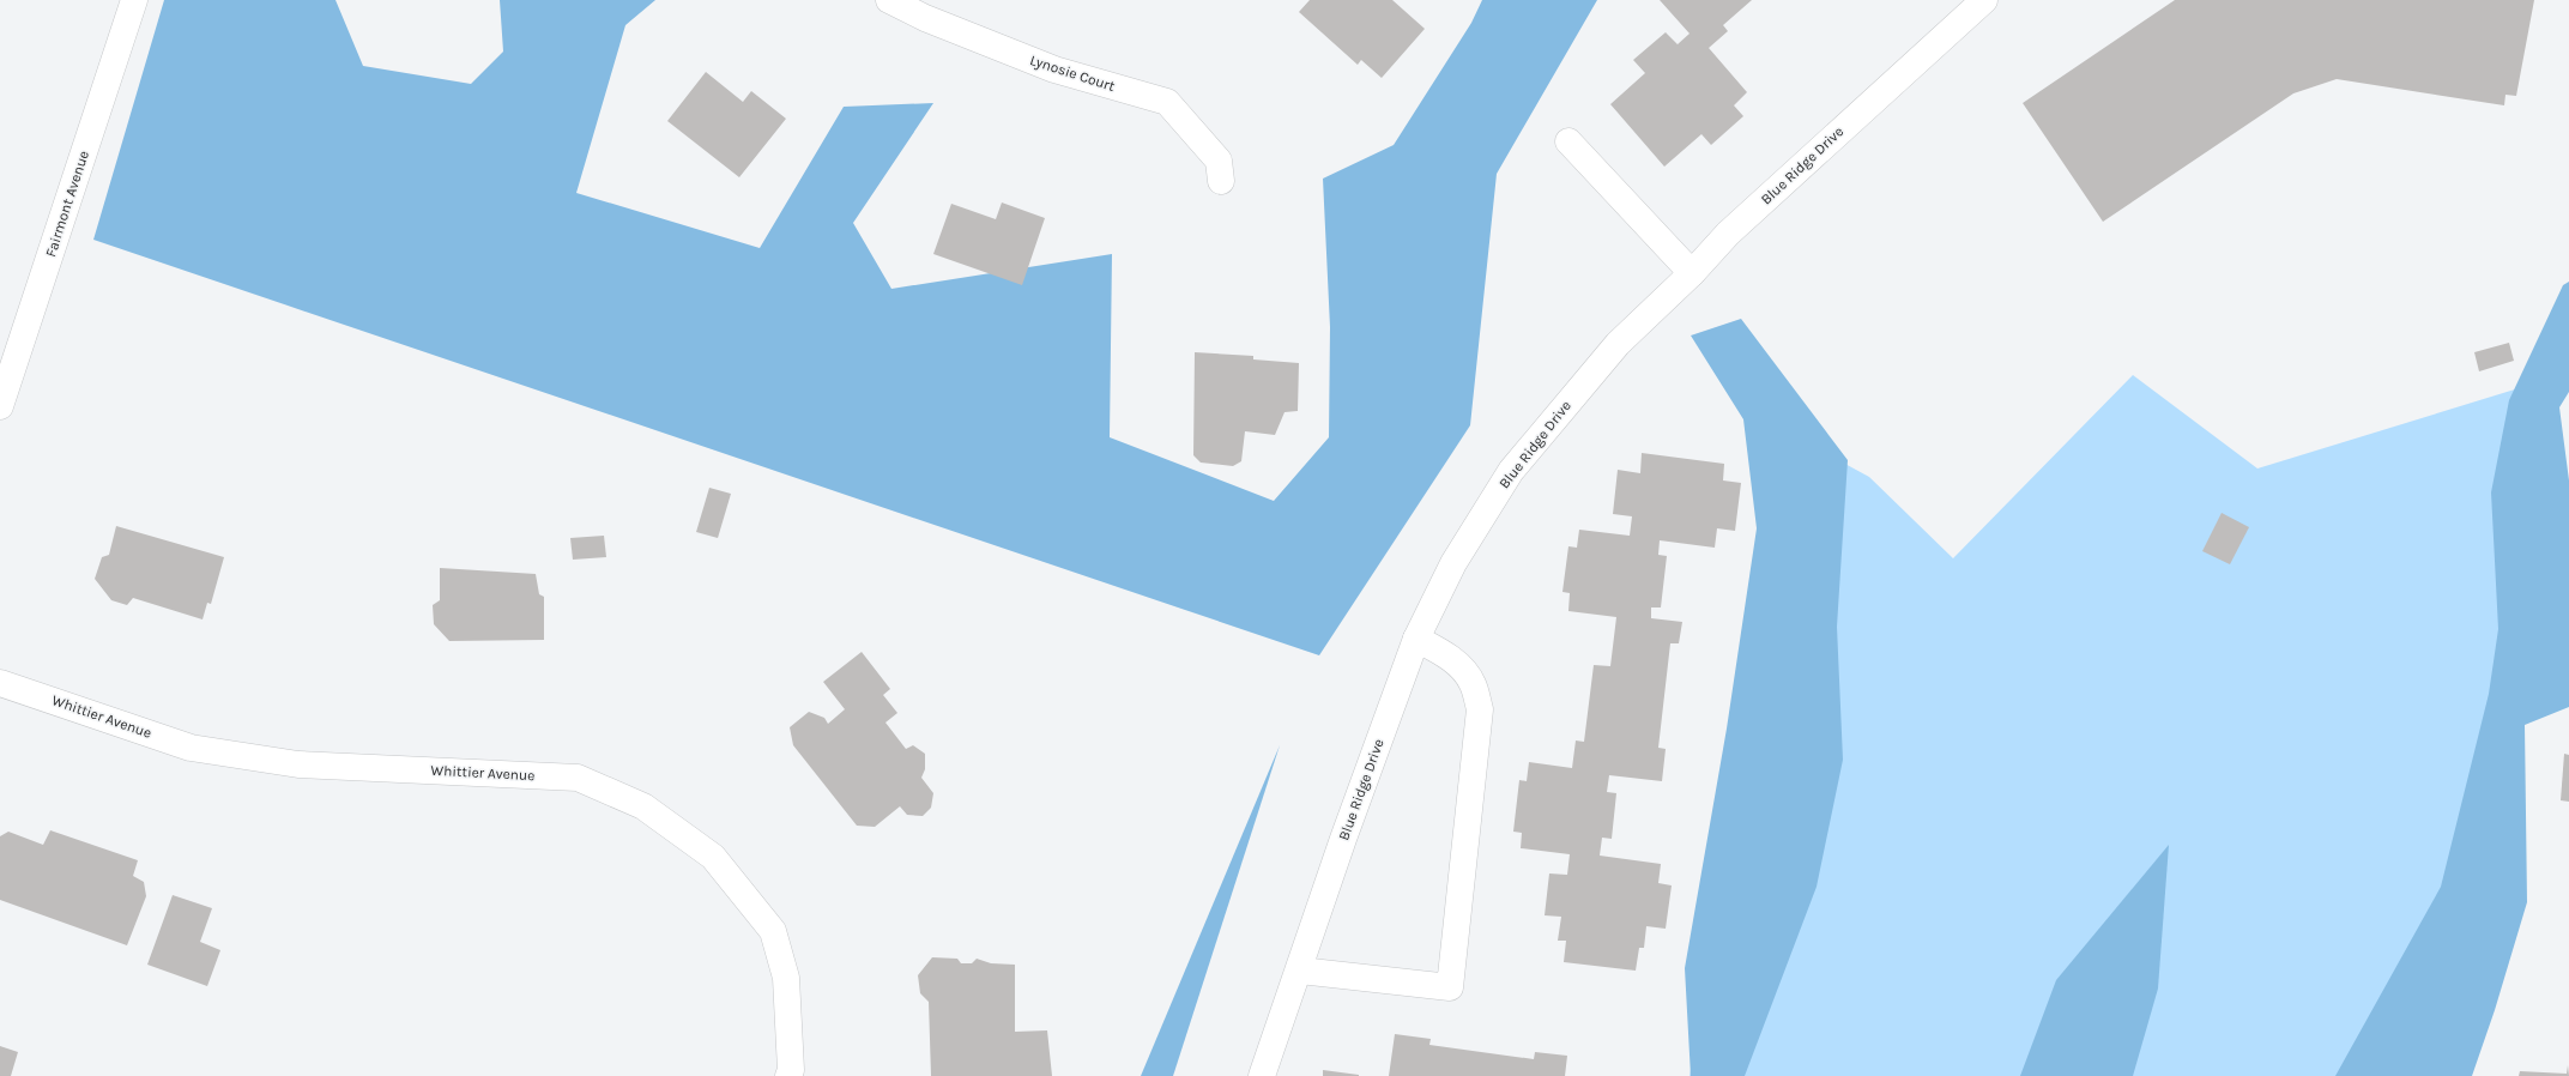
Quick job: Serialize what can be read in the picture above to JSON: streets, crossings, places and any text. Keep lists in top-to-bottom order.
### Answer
{
  "streets": {
    "street": [
      "Lynosie Court",
      "Blue Ridge Drive",
      "Fairmont Avenue",
      "Whittier Avenue"
    ]
  }
}
